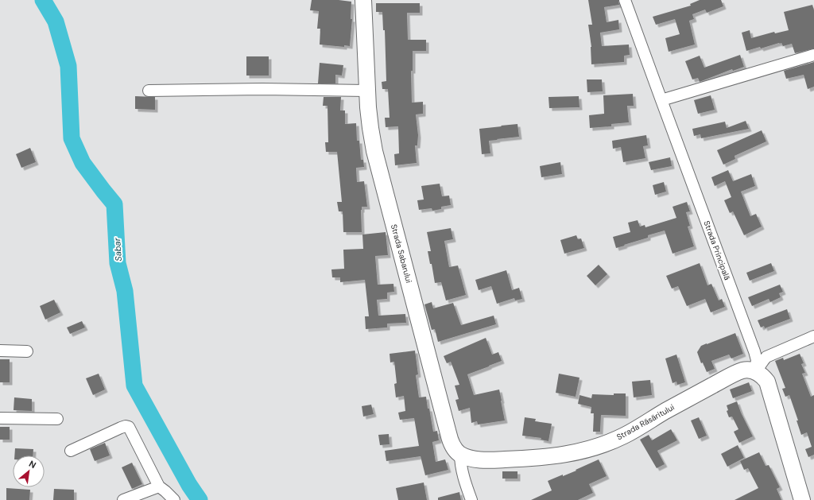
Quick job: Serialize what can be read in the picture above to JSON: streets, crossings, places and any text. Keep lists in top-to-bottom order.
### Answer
{
  "streets": {
    "main road": ["Strada Sabarului", "Strada Răsăritului"],
    "street": ["Strada Principală"]
  },
  "crossings": [
    ["Strada Principală", "Strada Răsăritului"],
    ["Strada Sabarului", "Strada Răsăritului"]
  ],
  "water": ["Sabar"],
  "north": "top right"
}
